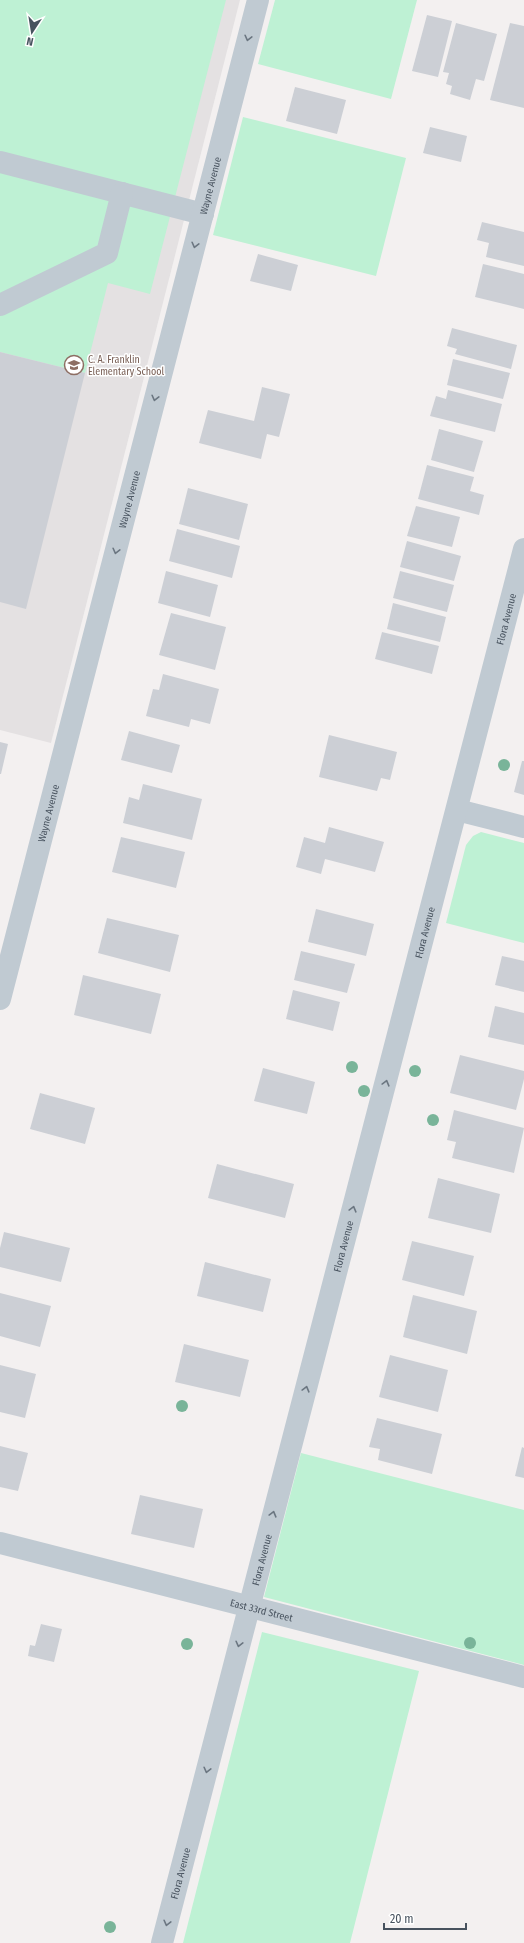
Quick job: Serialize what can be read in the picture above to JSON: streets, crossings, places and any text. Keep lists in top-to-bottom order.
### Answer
{
  "streets": {
    "street": ["Wayne Avenue", "Flora Avenue", "East 33rd Street"]
  },
  "crossings": [
    ["Flora Avenue", "East 33rd Street"]
  ],
  "one_way": ["Wayne Avenue"],
  "places": {
    "school or university": ["C. A. Franklin Elementary School"]
  },
  "scale_bar": "20 m",
  "north": "bottom"
}
